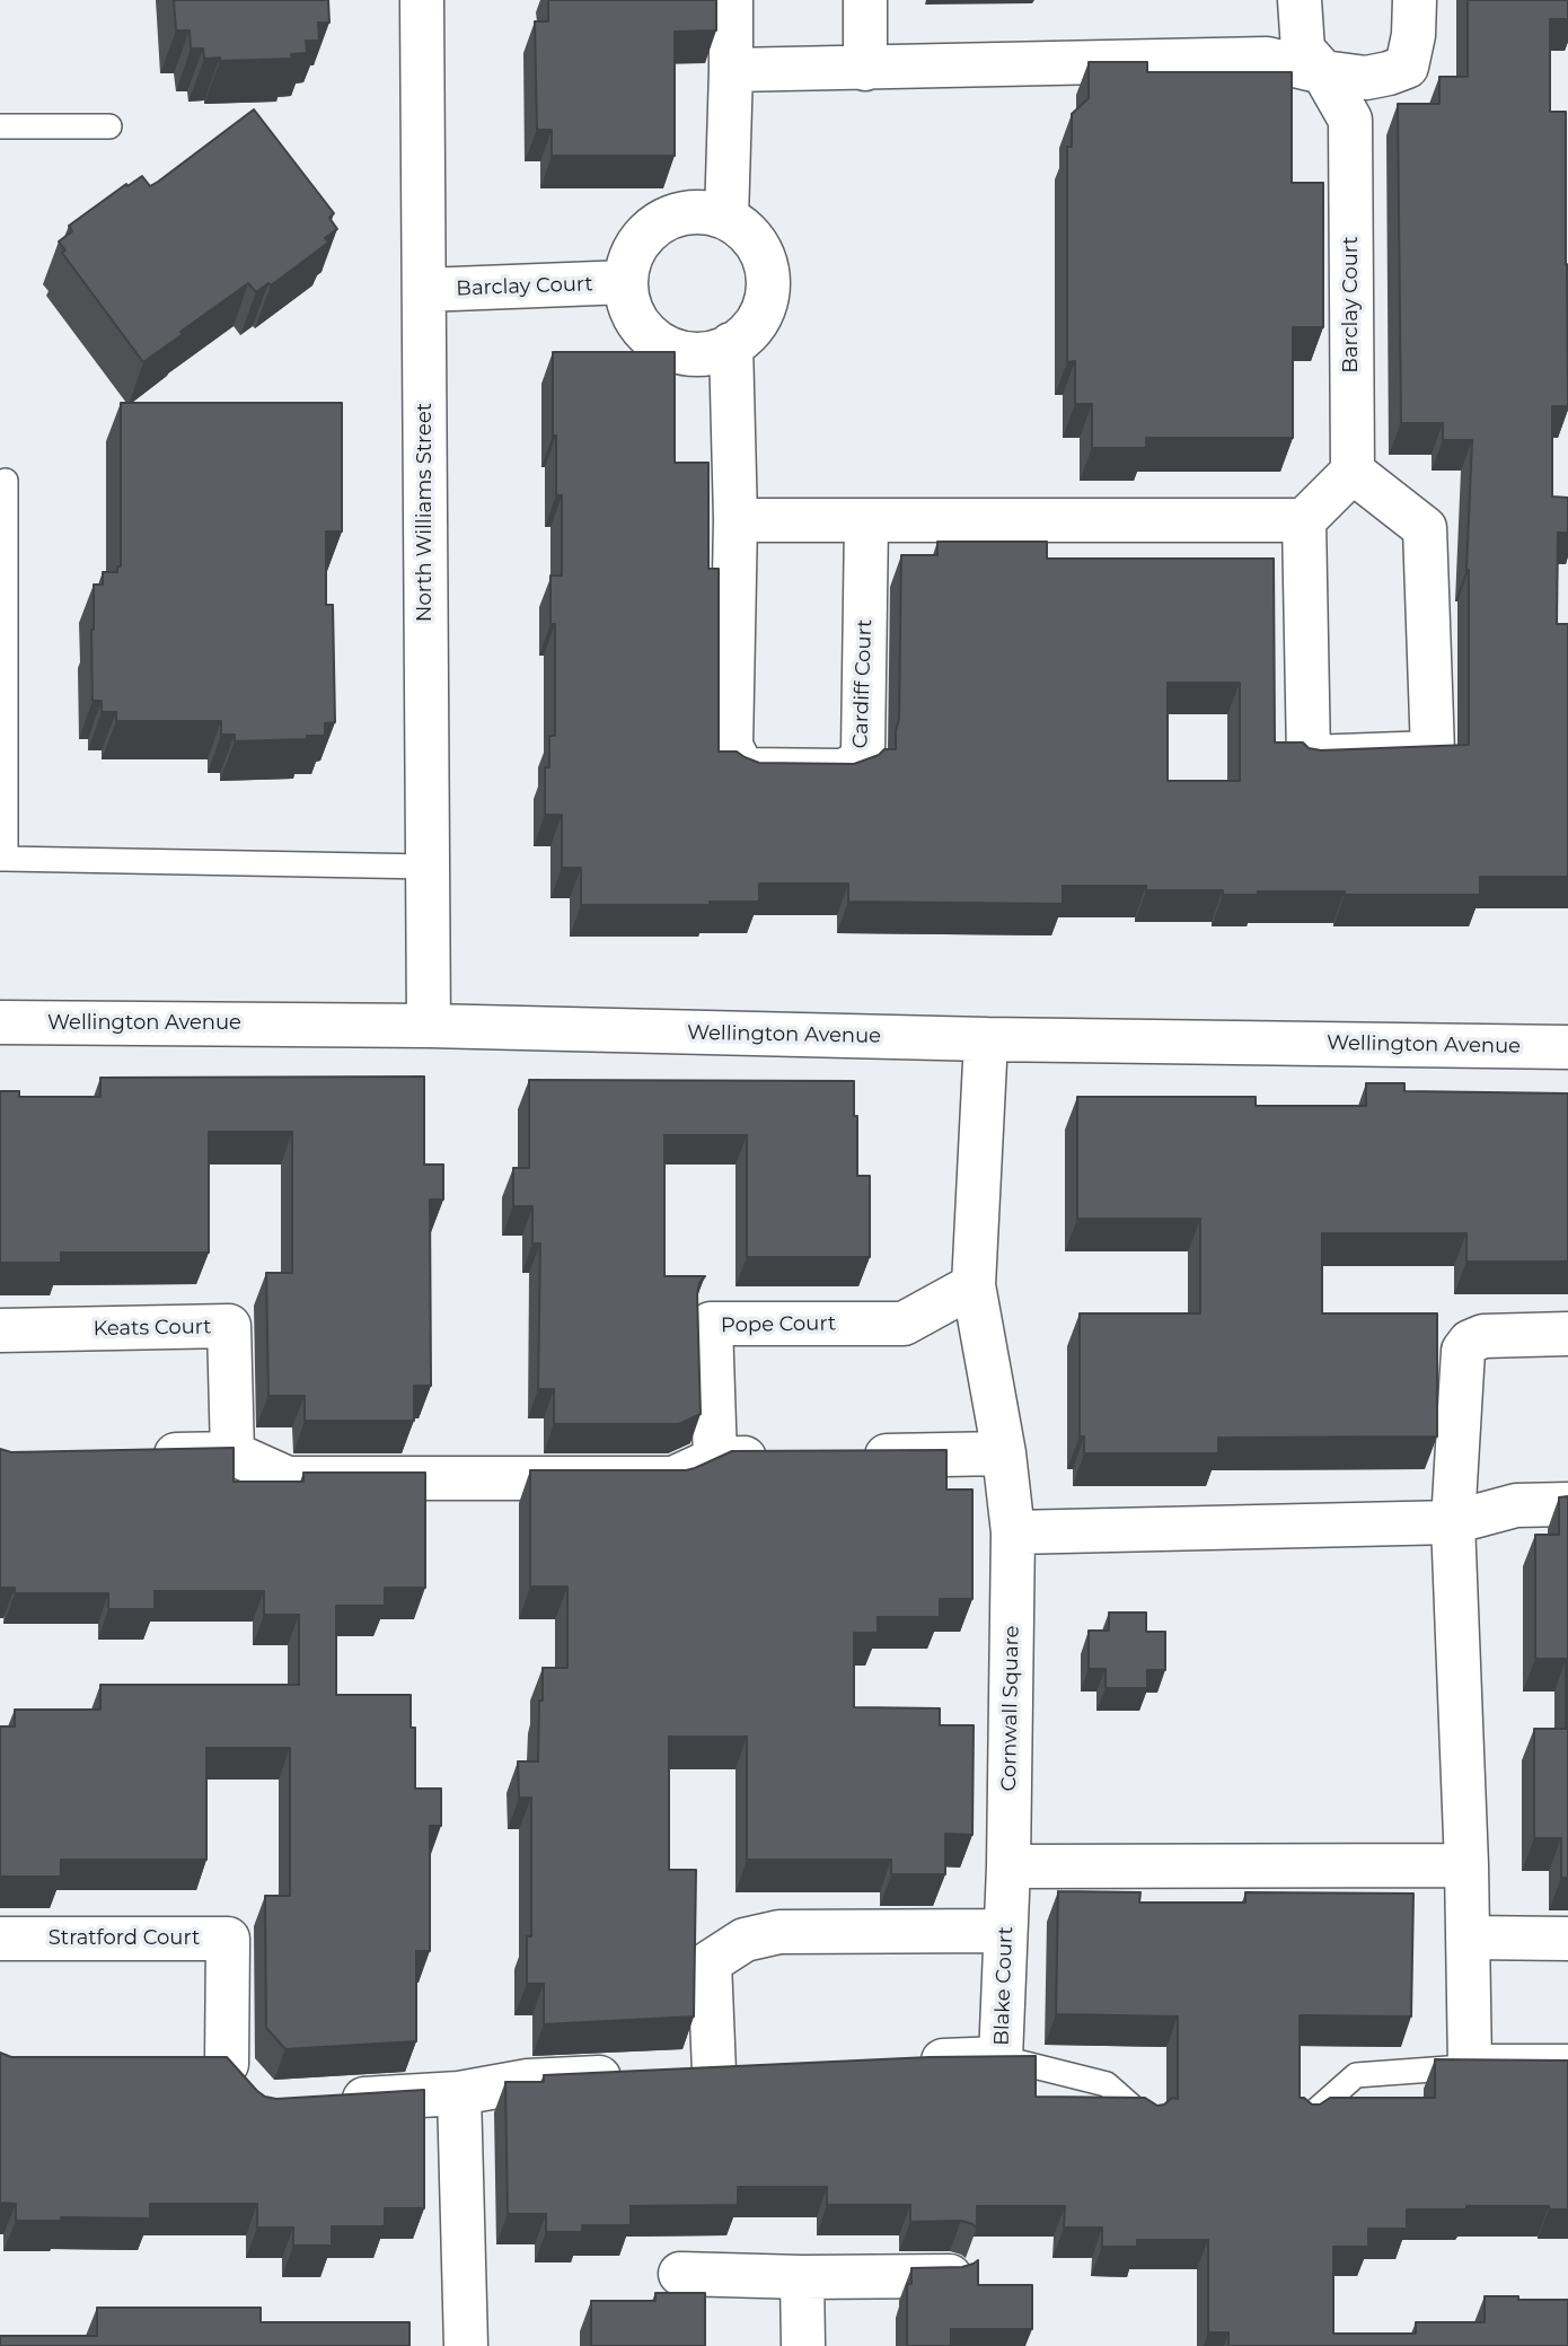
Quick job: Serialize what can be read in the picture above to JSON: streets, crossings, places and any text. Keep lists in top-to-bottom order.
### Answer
{
  "streets": {
    "street": [
      "Barclay Court",
      "North Williams Street",
      "Cardiff Court",
      "Wellington Avenue",
      "Pope Court",
      "Keats Court",
      "Cornwall Square",
      "Stratford Court",
      "Blake Court"
    ]
  },
  "crossings": [
    ["Barclay Court", "North Williams Street"],
    ["North Williams Street", "Wellington Avenue"],
    ["Cornwall Square", "Blake Court"]
  ]
}
